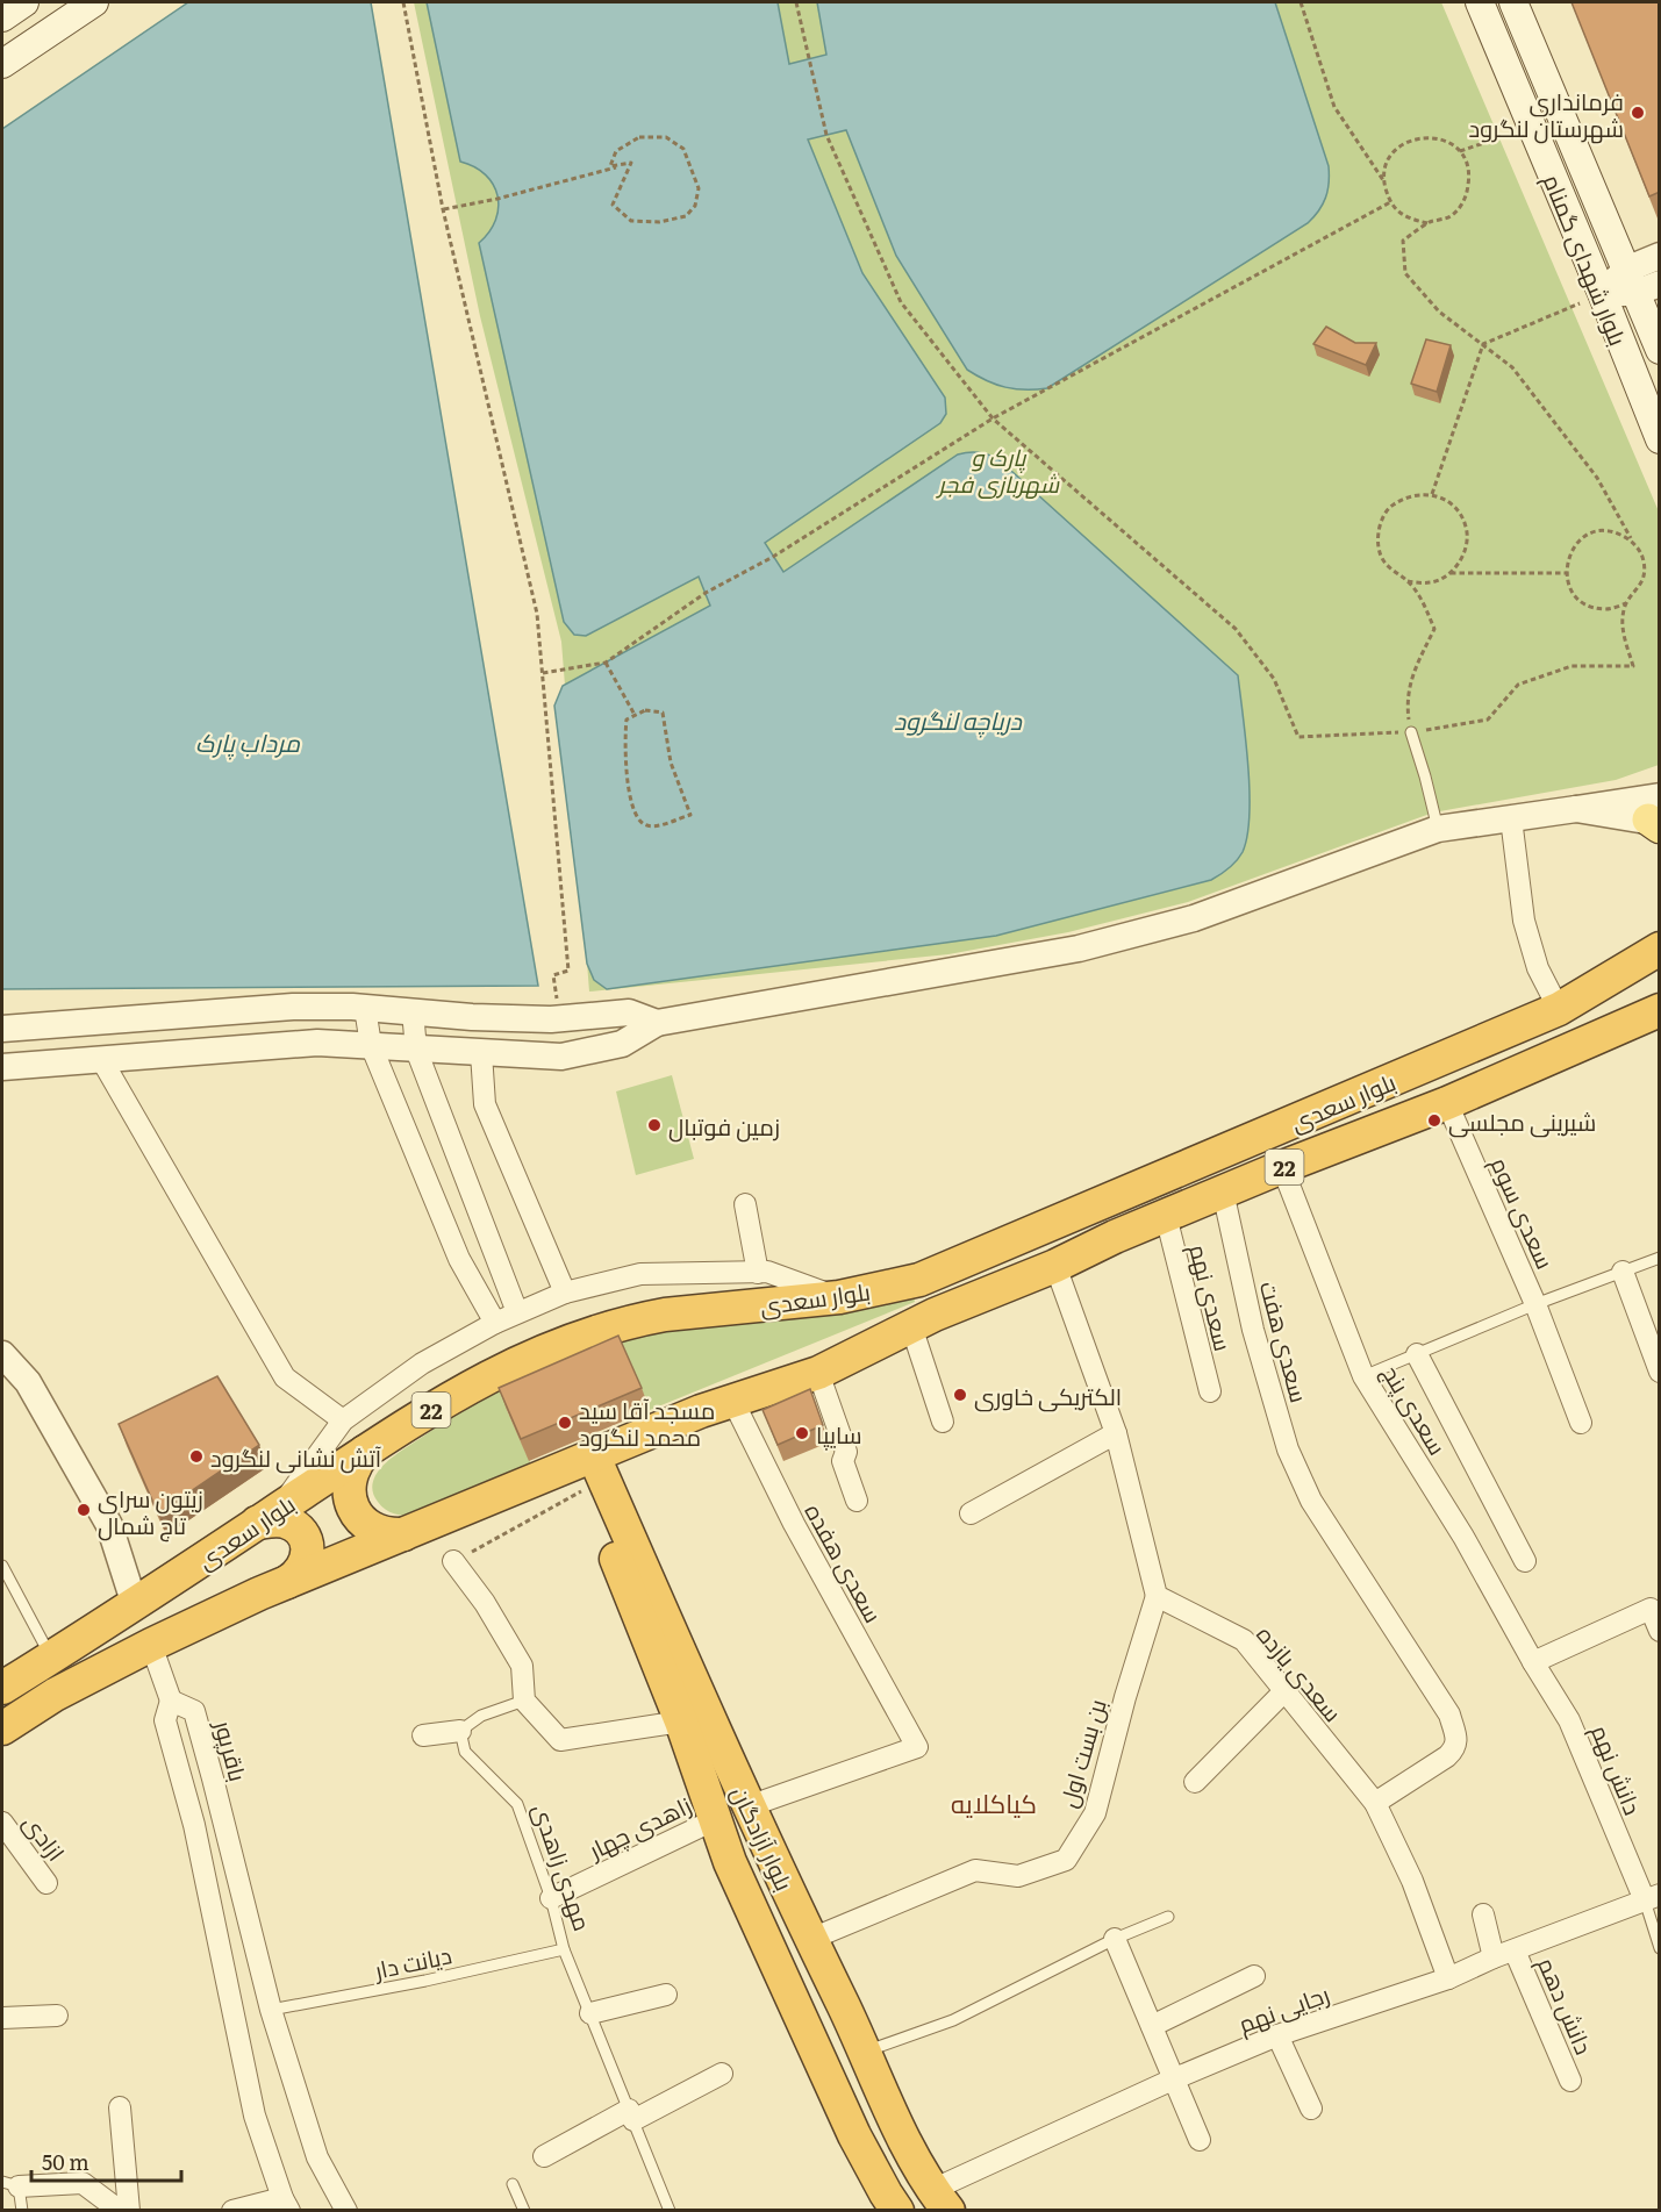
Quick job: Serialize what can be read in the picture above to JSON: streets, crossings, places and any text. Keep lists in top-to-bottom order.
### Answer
{
  "streets": {
    "highway": ["بلوار سعدی", "22", "بلوار آزادگان"],
    "main road": ["بلوار شهدای گمنام"],
    "street": [
      "سعدی سوم",
      "سعدی نهم",
      "سعدی هفت",
      "سعدی پنج",
      "سعدی هفده",
      "سعدی یازده",
      "باقرپور",
      "بن بست اول",
      "دانش نهم",
      "زاهدی چهار",
      "ازادی",
      "دانش دهم",
      "رجایی نهم"
    ],
    "lane": ["مهدی زاهدی", "دیانت دار"]
  },
  "crossings": [
    ["بلوار سعدی", "سعدی سوم"],
    ["بلوار سعدی", "سعدی نهم"],
    ["بلوار سعدی", "سعدی هفت"],
    ["بلوار سعدی", "سعدی پنج"],
    ["بلوار سعدی", "سعدی هفده"],
    ["بلوار سعدی", "بلوار آزادگان"],
    ["سعدی هفت", "سعدی یازده"],
    ["سعدی پنج", "دانش نهم"],
    ["سعدی هفده", "بلوار آزادگان"],
    ["سعدی یازده", "بن بست اول"],
    ["سعدی یازده", "رجایی نهم"],
    ["باقرپور", "دیانت دار"],
    ["بن بست اول", "بلوار آزادگان"],
    ["دانش نهم", "رجایی نهم"],
    ["زاهدی چهار", "بلوار آزادگان"],
    ["زاهدی چهار", "مهدی زاهدی"],
    ["بلوار آزادگان", "رجایی نهم"],
    ["مهدی زاهدی", "دیانت دار"],
    ["دانش دهم", "رجایی نهم"]
  ],
  "districts": ["کیاکلایه"],
  "water": ["دریاچه لنگرود", "مرداب پارک"],
  "parks": ["پارک و شهربازی فجر"],
  "places": [
    "فرمانداری شهرستان لنگرود",
    "شیرینی مجلسی",
    "زمین فوتبال",
    "الکتریکی خاوری",
    "مسجد آقا سید محمد لنگرود",
    "سایپا",
    "آتش نشانی لنگرود",
    "زیتون سرای تاج شمال"
  ],
  "scale_bar": "50 m"
}
